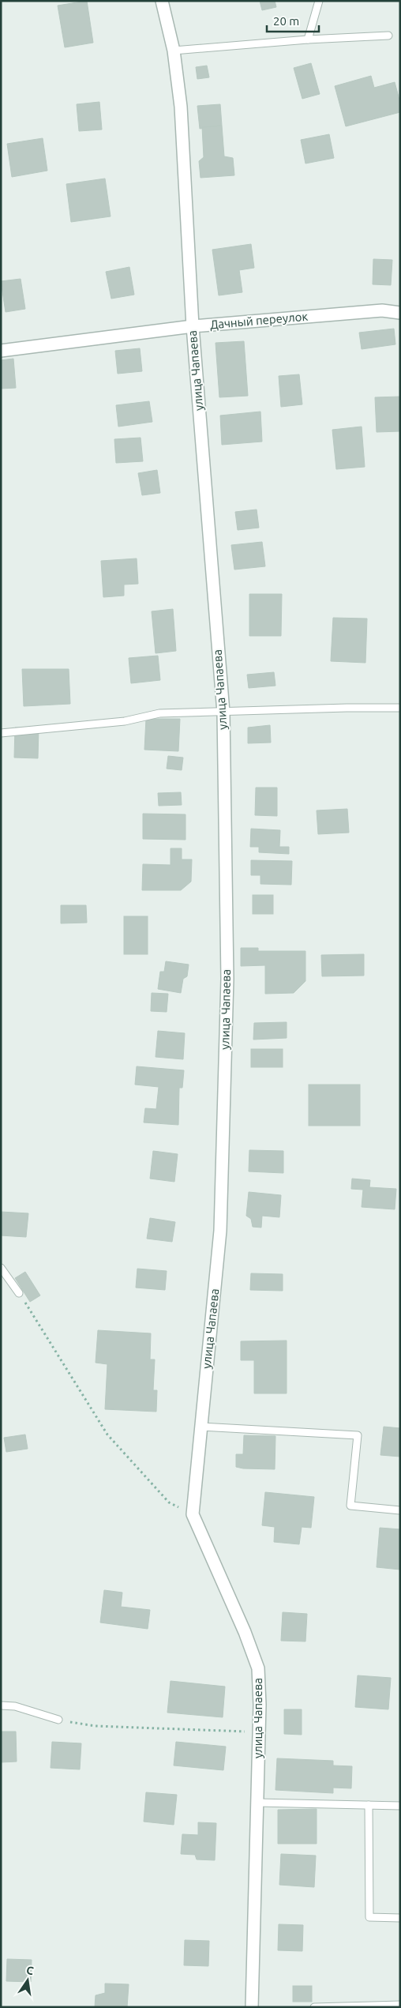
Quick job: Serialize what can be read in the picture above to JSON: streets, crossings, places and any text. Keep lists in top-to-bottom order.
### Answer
{
  "streets": {
    "street": ["Дачный переулок", "улица Чапаева"]
  },
  "crossings": [
    ["Дачный переулок", "улица Чапаева"]
  ],
  "scale_bar": "20 m",
  "north": "top"
}
